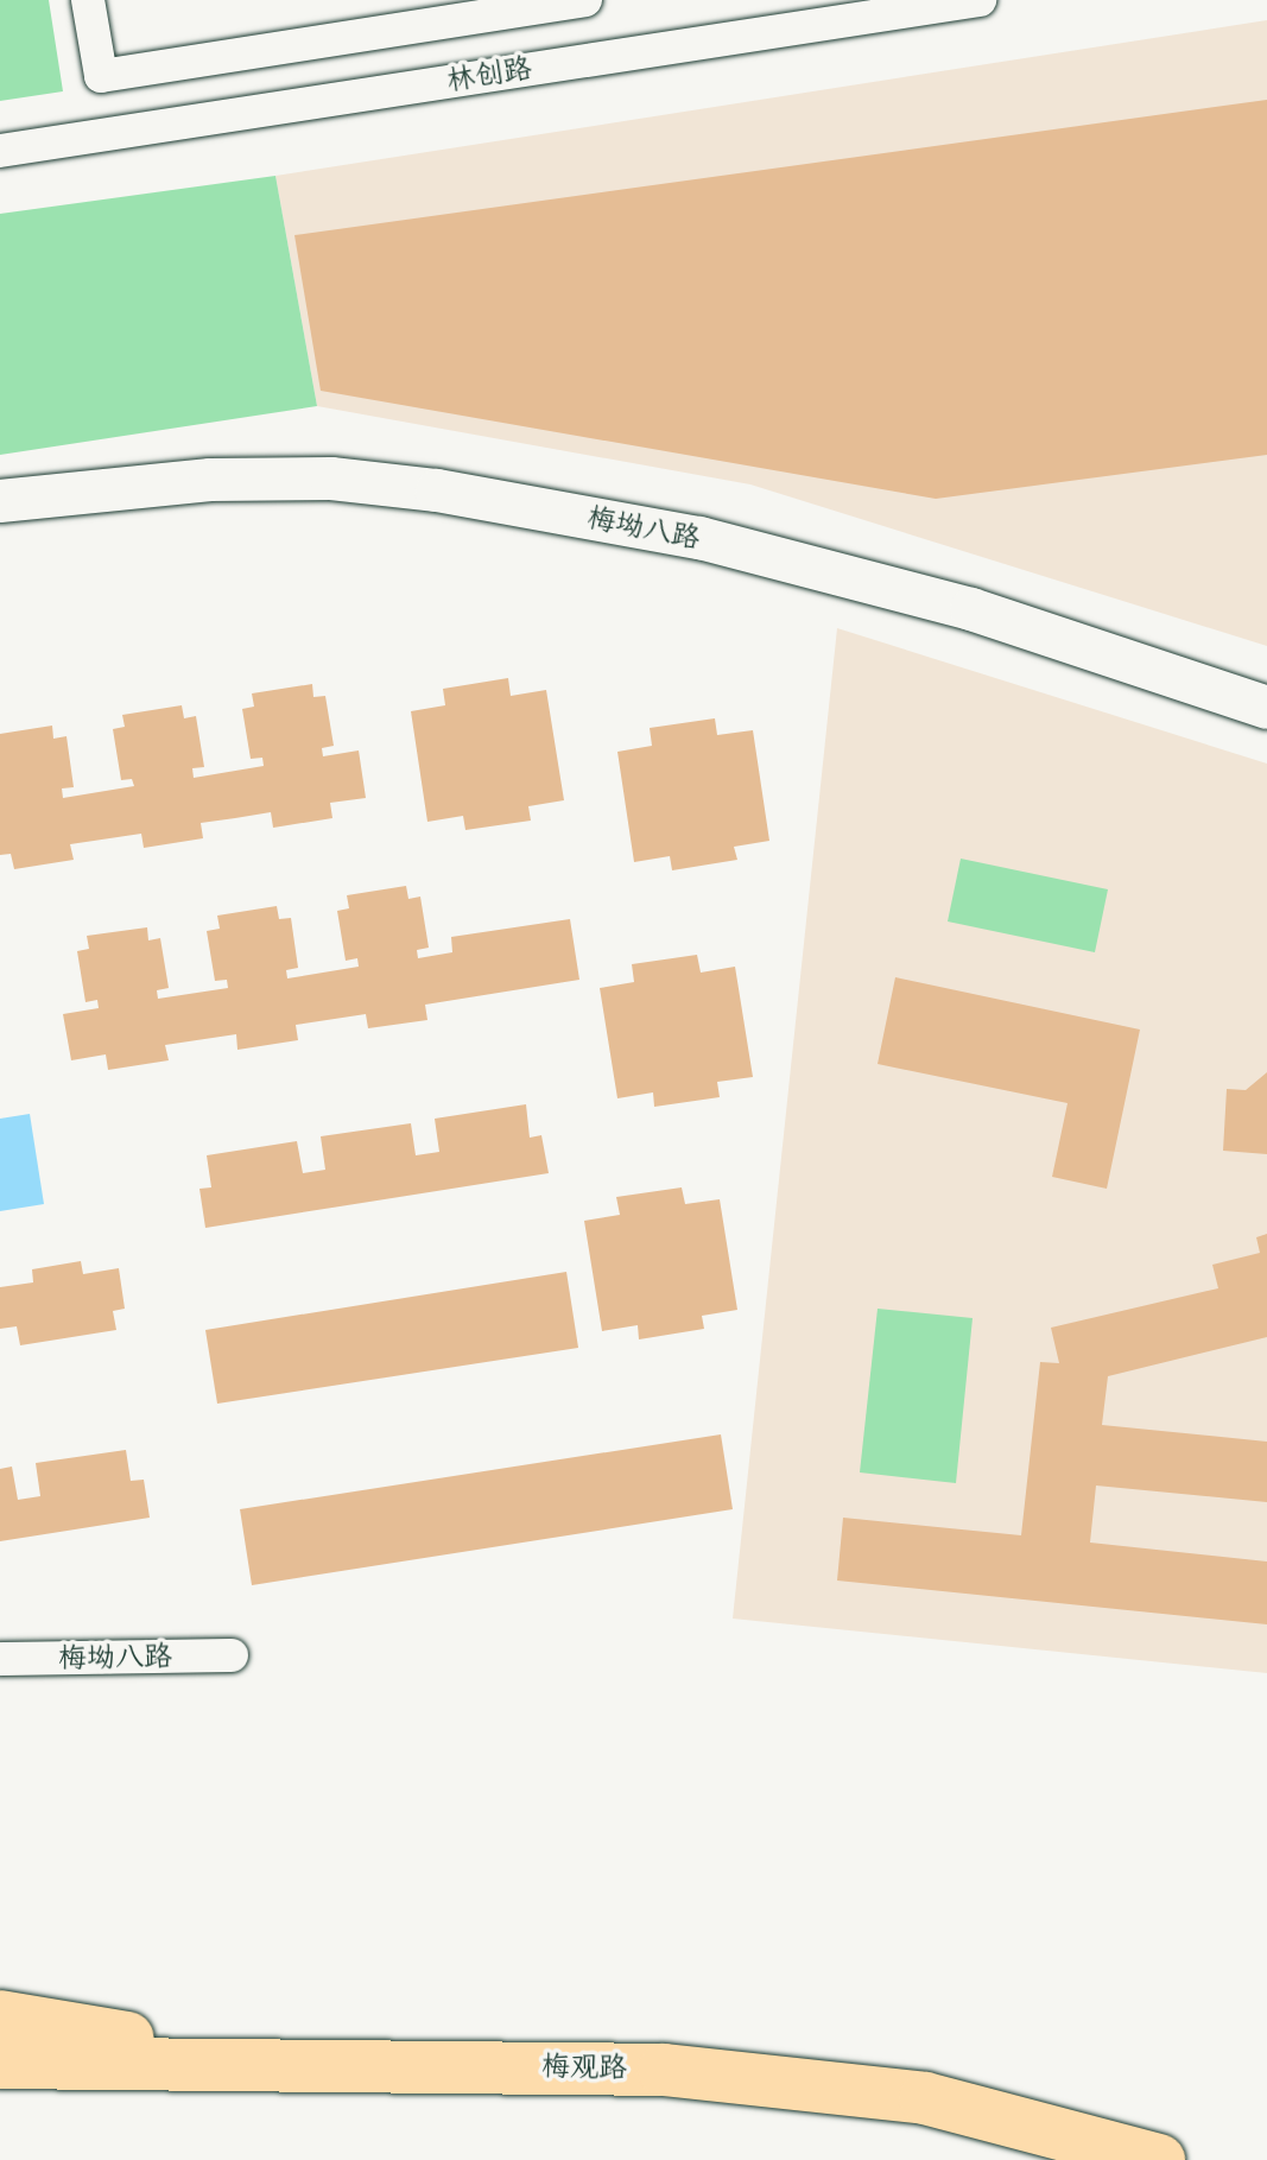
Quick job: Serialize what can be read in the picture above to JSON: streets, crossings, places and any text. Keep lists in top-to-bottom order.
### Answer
{
  "streets": {
    "highway": ["梅观路"],
    "street": ["林创路", "梅坳八路"]
  }
}
